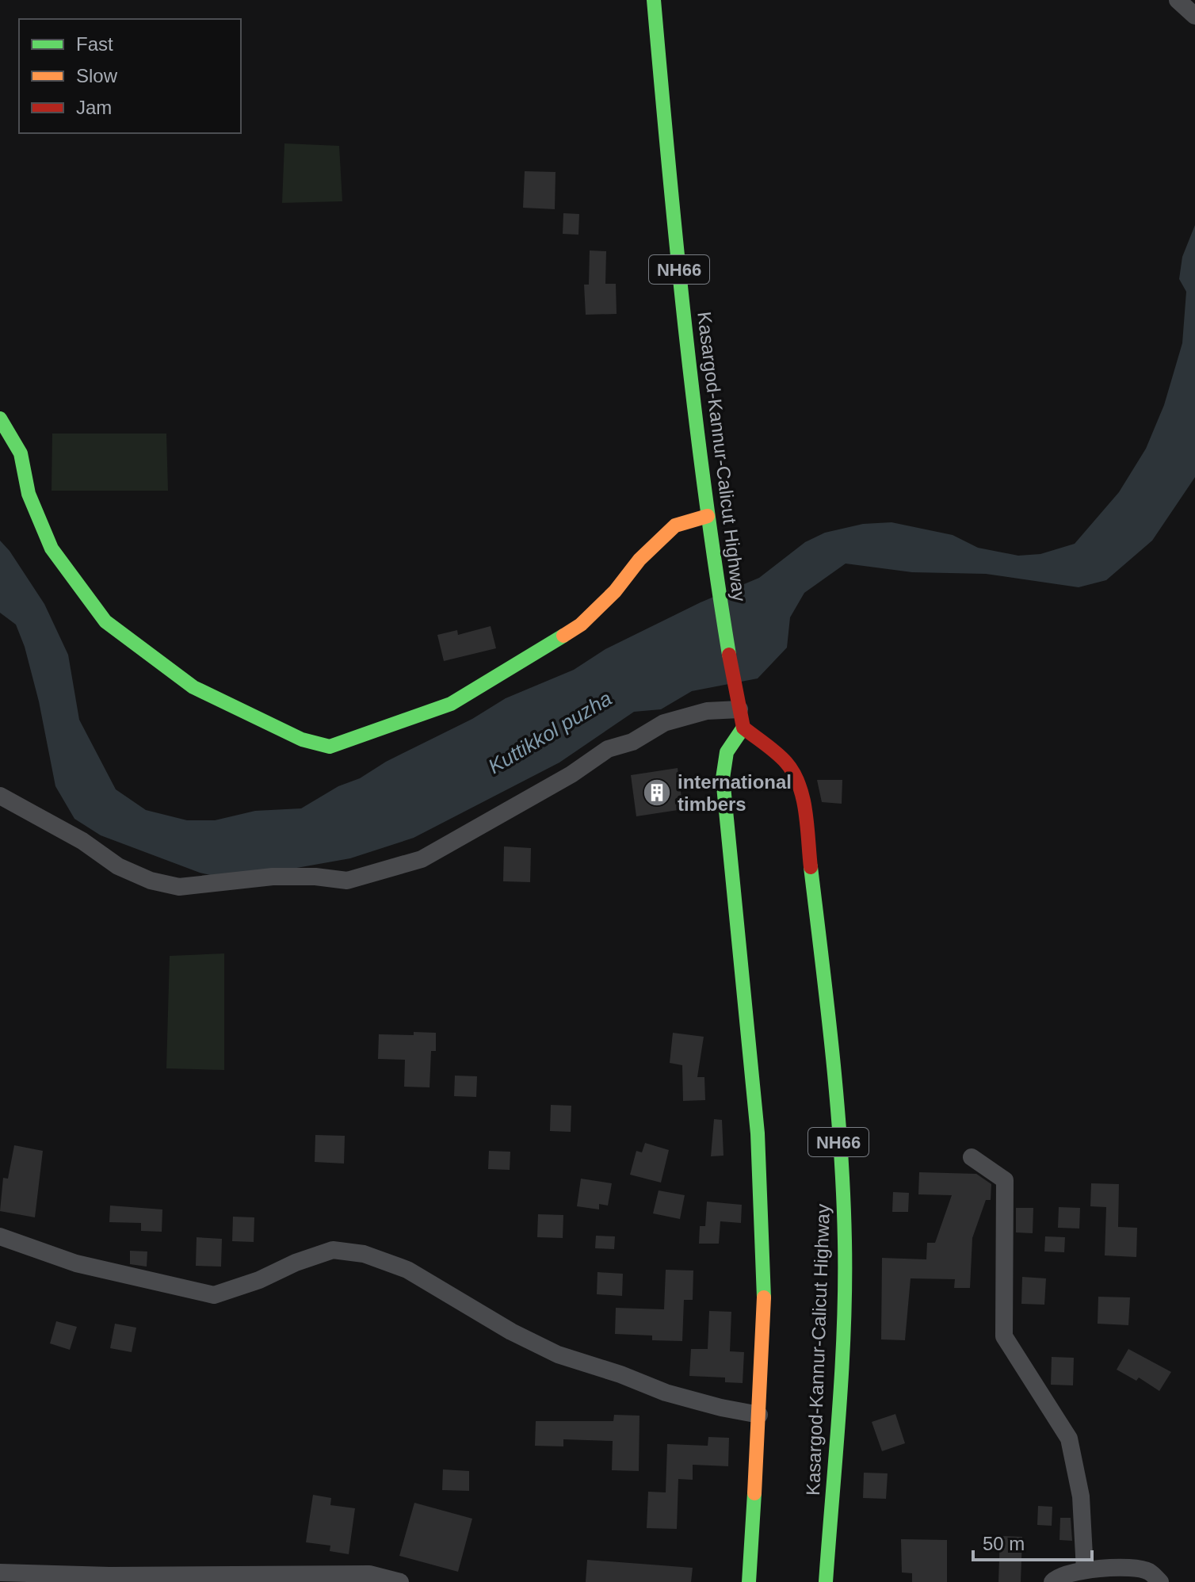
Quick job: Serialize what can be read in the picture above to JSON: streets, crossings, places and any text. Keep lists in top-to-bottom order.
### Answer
{
  "streets": {
    "main road": ["NH66", "Kasargod-Kannur-Calicut Highway"]
  },
  "water": ["Kuttikkol puzha"],
  "places": {
    "building": ["international timbers"]
  },
  "legend": ["Fast", "Slow", "Jam"],
  "scale_bar": "50 m"
}
